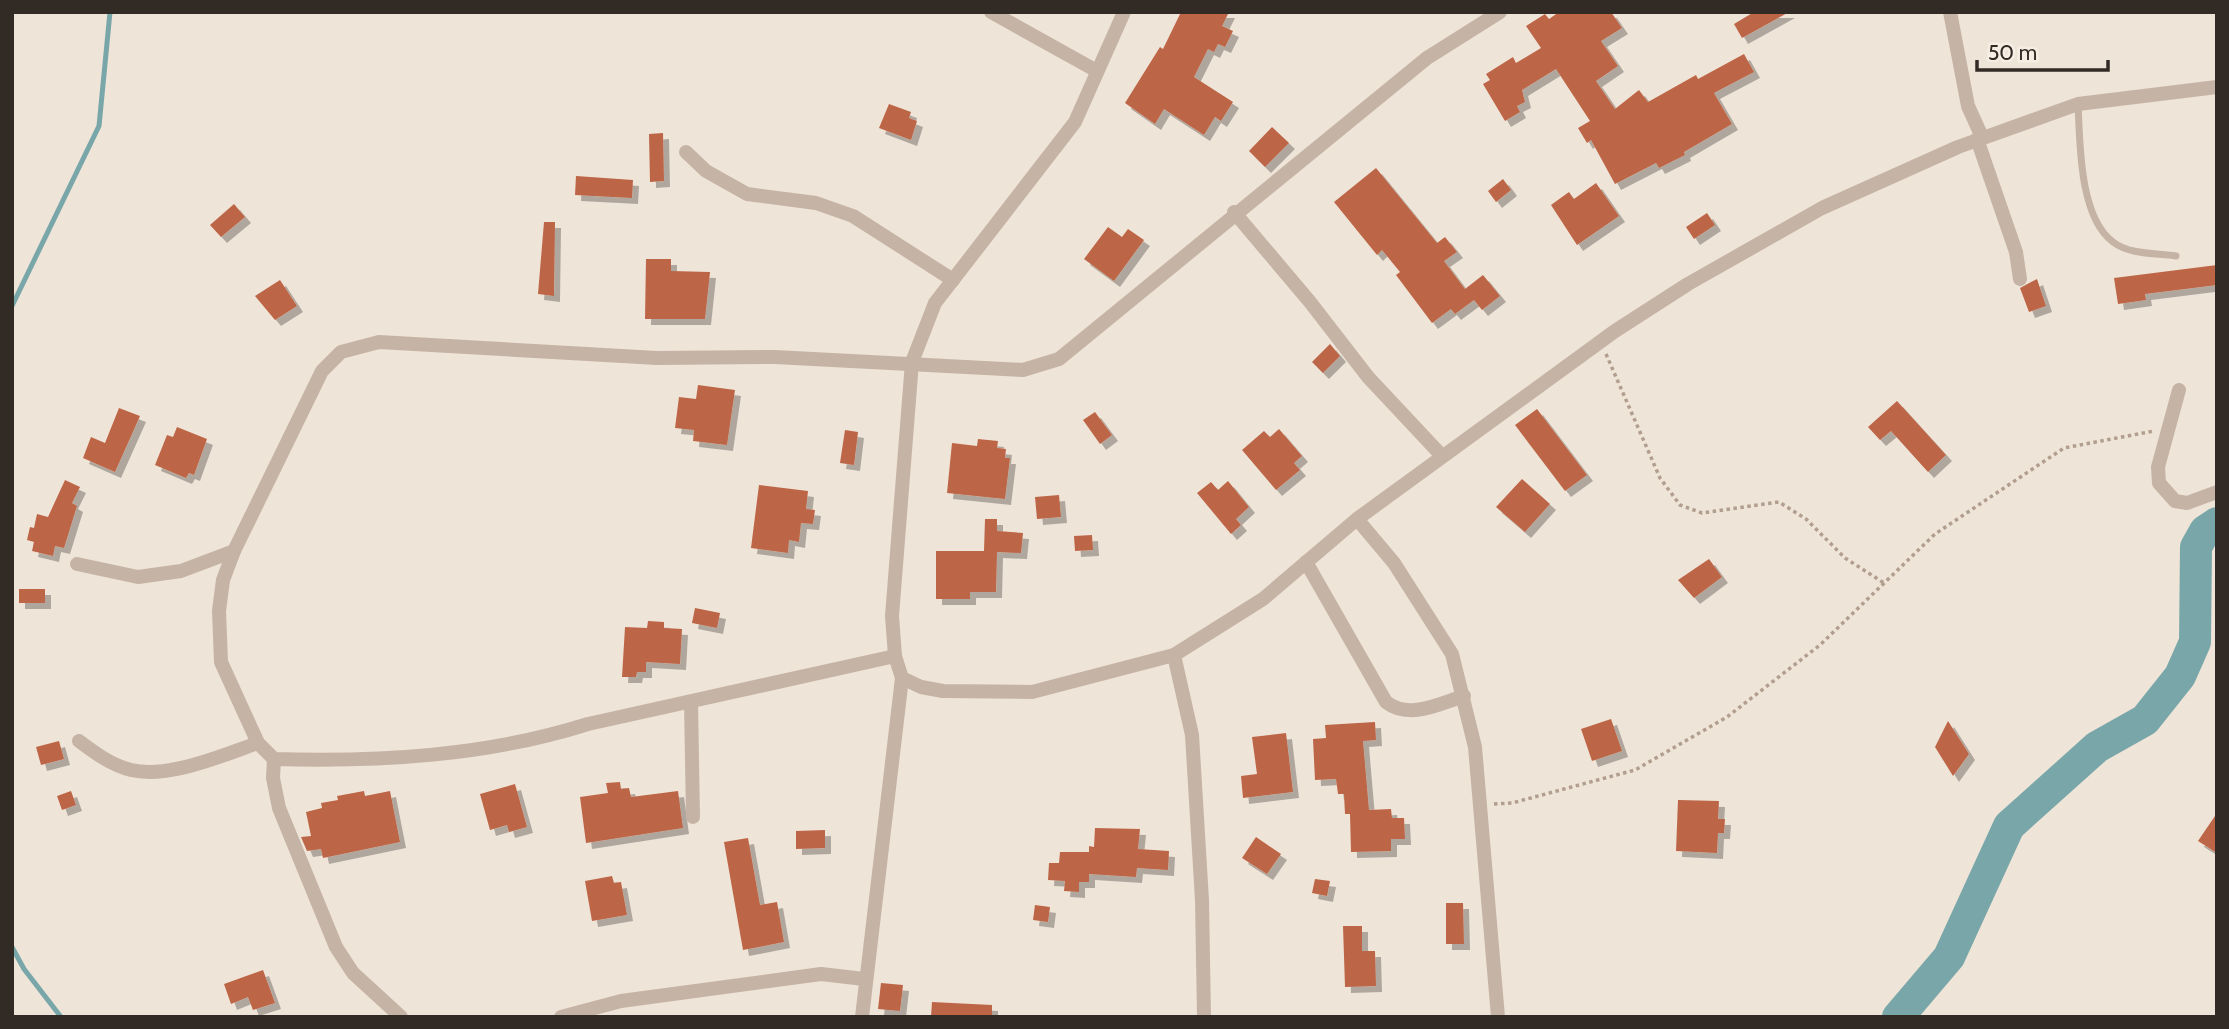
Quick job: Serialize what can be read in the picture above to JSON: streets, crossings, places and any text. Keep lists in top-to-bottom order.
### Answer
{
  "scale_bar": "50 m"
}
